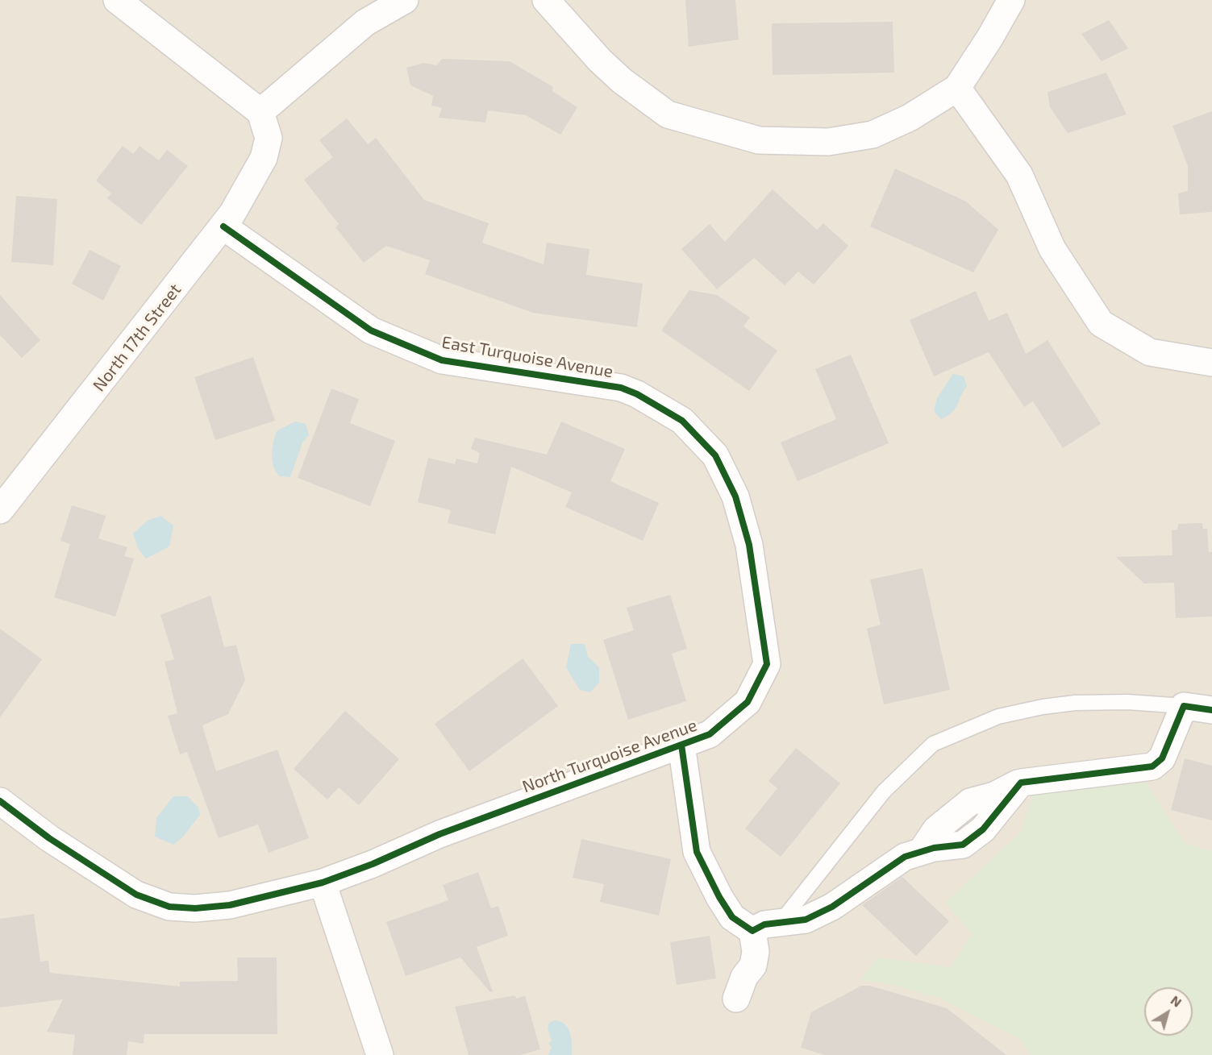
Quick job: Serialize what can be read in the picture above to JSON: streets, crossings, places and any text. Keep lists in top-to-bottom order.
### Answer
{
  "streets": {
    "street": ["North 17th Street", "East Turquoise Avenue", "North Turquoise Avenue"]
  },
  "crossings": [
    ["North 17th Street", "East Turquoise Avenue"],
    ["East Turquoise Avenue", "North Turquoise Avenue"]
  ],
  "north": "top right"
}
